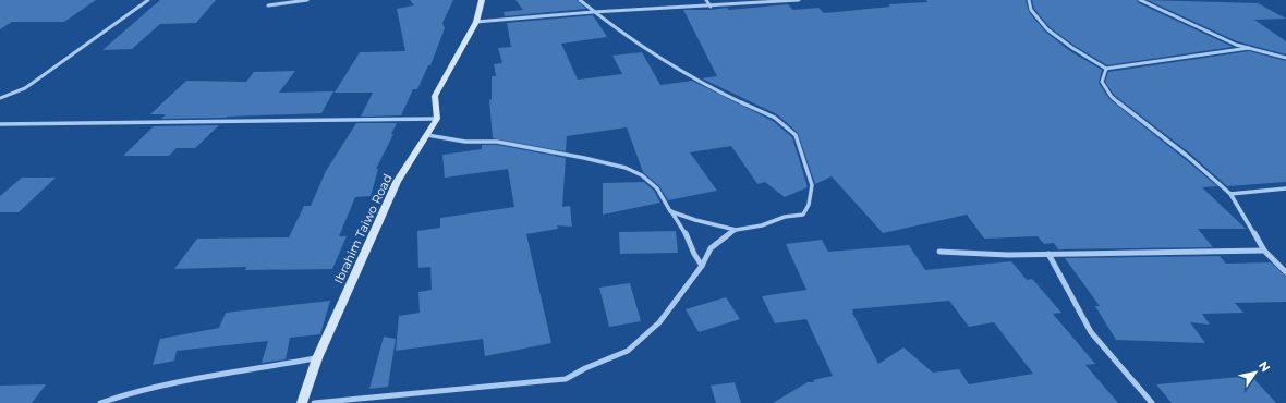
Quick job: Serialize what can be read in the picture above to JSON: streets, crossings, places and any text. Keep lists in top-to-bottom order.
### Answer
{
  "streets": {
    "main road": ["Ibrahim Taiwo Road"]
  },
  "north": "top right"
}
